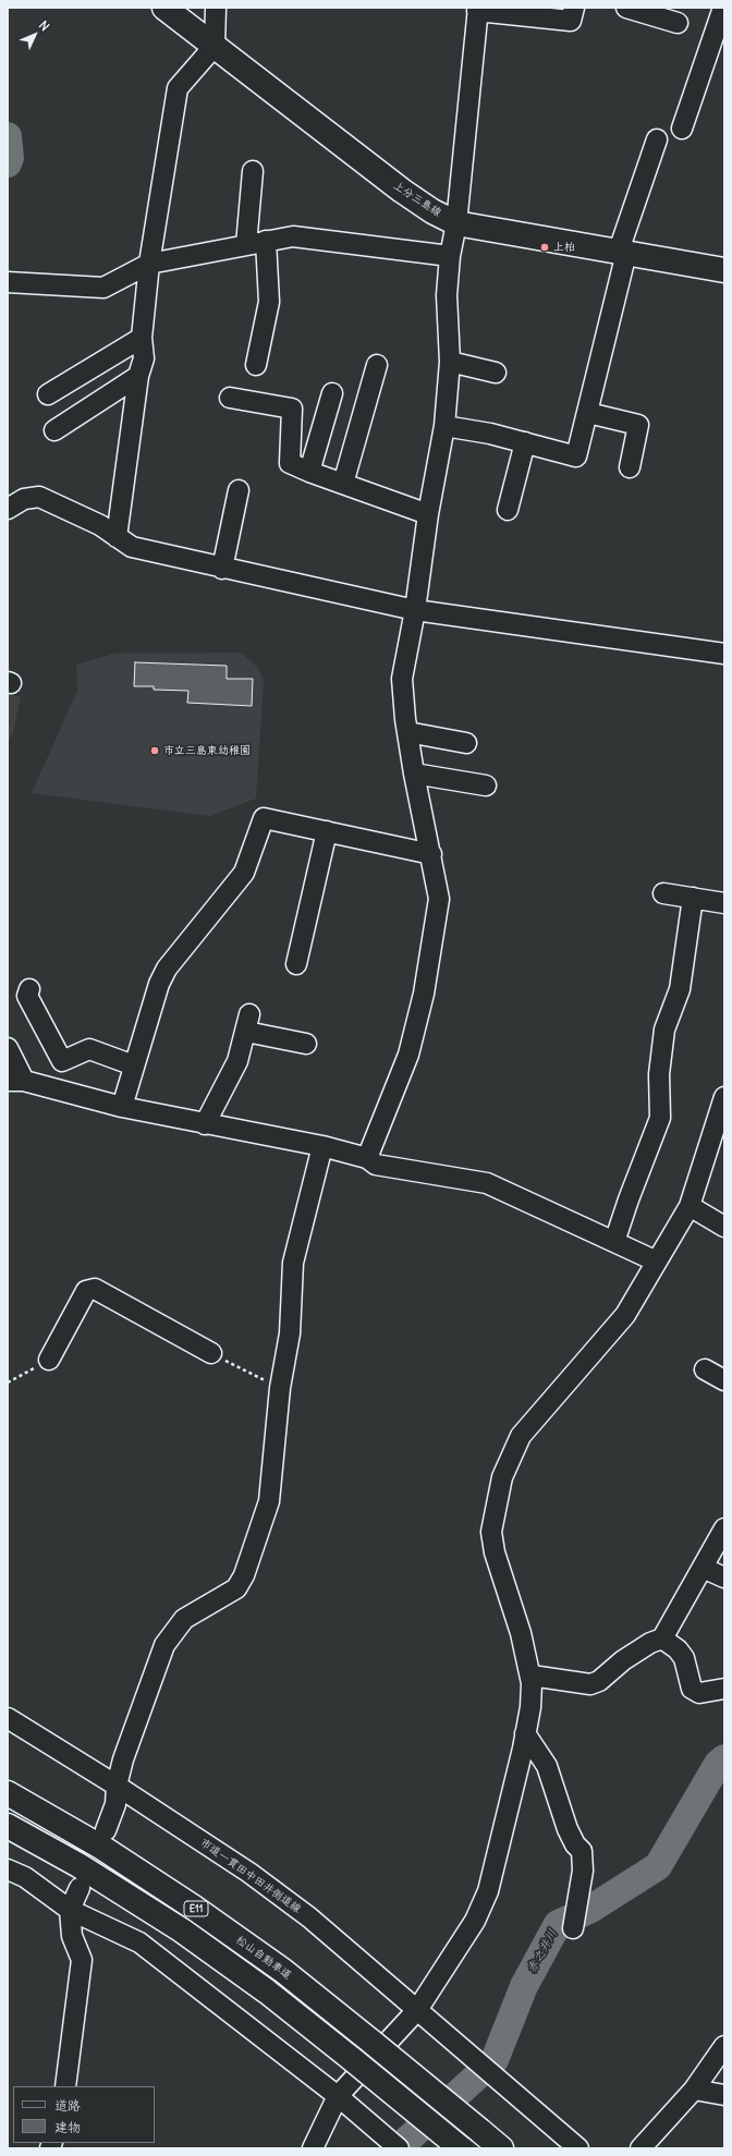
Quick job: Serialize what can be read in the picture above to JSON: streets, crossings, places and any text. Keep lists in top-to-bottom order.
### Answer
{
  "streets": {
    "main road": ["上分三島線", "E11", "松山自動車道"],
    "street": ["市道一貫田中田井側道線"]
  },
  "water": ["赤之井川"],
  "places": ["上柏", "市立三島東幼稚園"],
  "legend": ["道路", "建物"],
  "north": "top right"
}
